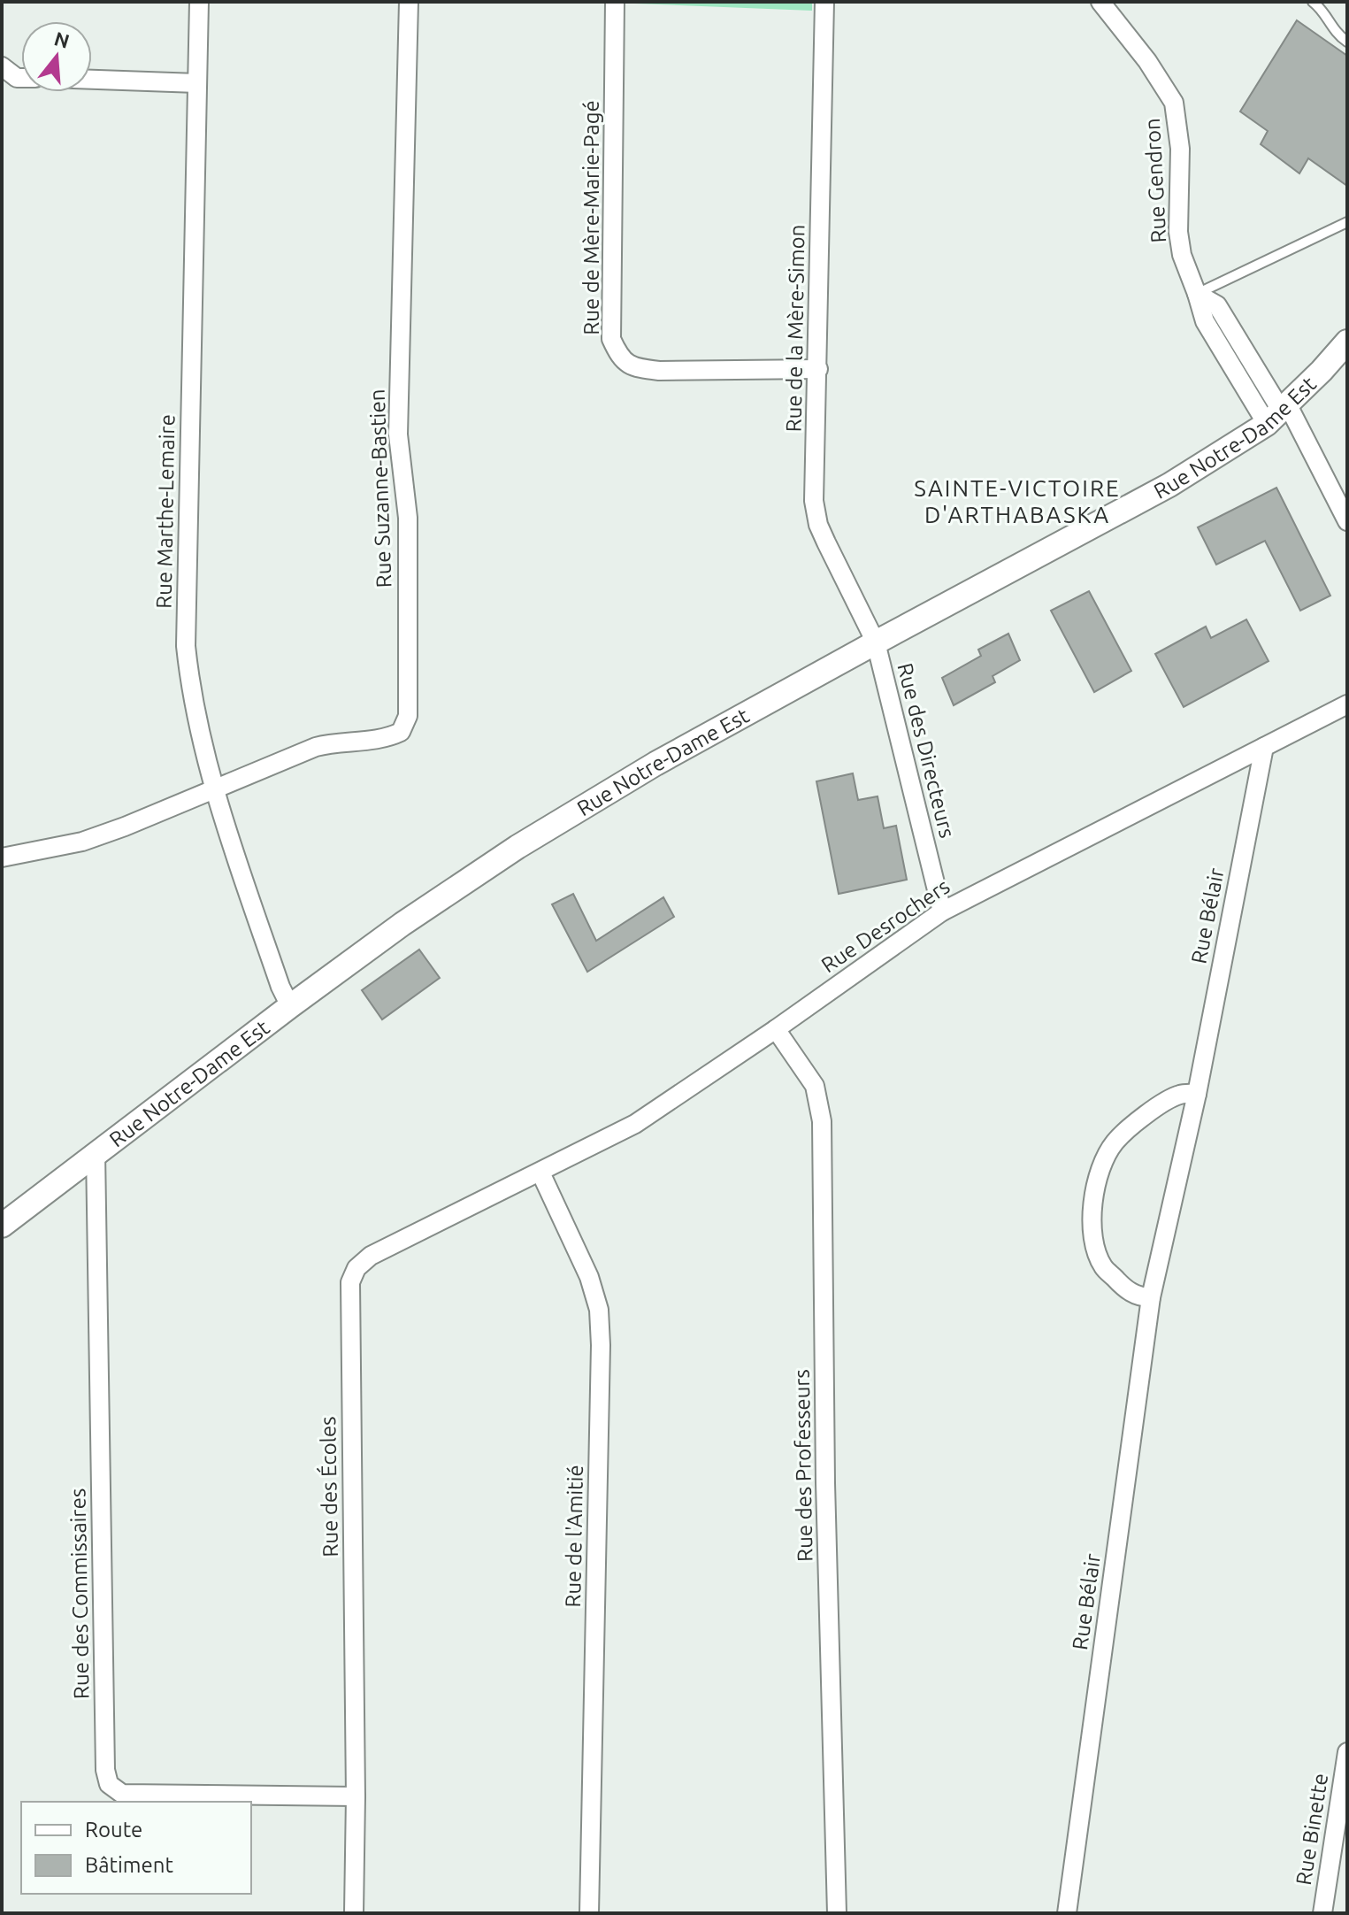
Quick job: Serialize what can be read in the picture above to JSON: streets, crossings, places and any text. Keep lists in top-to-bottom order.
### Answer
{
  "streets": {
    "street": [
      "Rue Gendron",
      "Rue de Mère-Marie-Pagé",
      "Rue de la Mère-Simon",
      "Rue Notre-Dame Est",
      "Rue Suzanne-Bastien",
      "Rue Marthe-Lemaire",
      "Rue des Directeurs",
      "Rue Bélair",
      "Rue Desrochers",
      "Rue des Professeurs",
      "Rue des Écoles",
      "Rue de l'Amitié",
      "Rue des Commissaires",
      "Rue Binette"
    ]
  },
  "crossings": [
    ["Rue Gendron", "Rue Notre-Dame Est"],
    ["Rue de Mère-Marie-Pagé", "Rue de la Mère-Simon"],
    ["Rue de la Mère-Simon", "Rue Notre-Dame Est"],
    ["Rue de la Mère-Simon", "Rue des Directeurs"],
    ["Rue Notre-Dame Est", "Rue Marthe-Lemaire"],
    ["Rue Notre-Dame Est", "Rue des Directeurs"],
    ["Rue Notre-Dame Est", "Rue des Commissaires"],
    ["Rue Suzanne-Bastien", "Rue Marthe-Lemaire"],
    ["Rue des Directeurs", "Rue Desrochers"],
    ["Rue Bélair", "Rue Desrochers"],
    ["Rue Desrochers", "Rue des Professeurs"],
    ["Rue Desrochers", "Rue des Écoles"],
    ["Rue Desrochers", "Rue de l'Amitié"],
    ["Rue des Écoles", "Rue de l'Amitié"],
    ["Rue des Écoles", "Rue des Commissaires"]
  ],
  "districts": ["SAINTE-VICTOIRE D'ARTHABASKA"],
  "legend": ["Route", "Bâtiment"],
  "north": "top"
}
